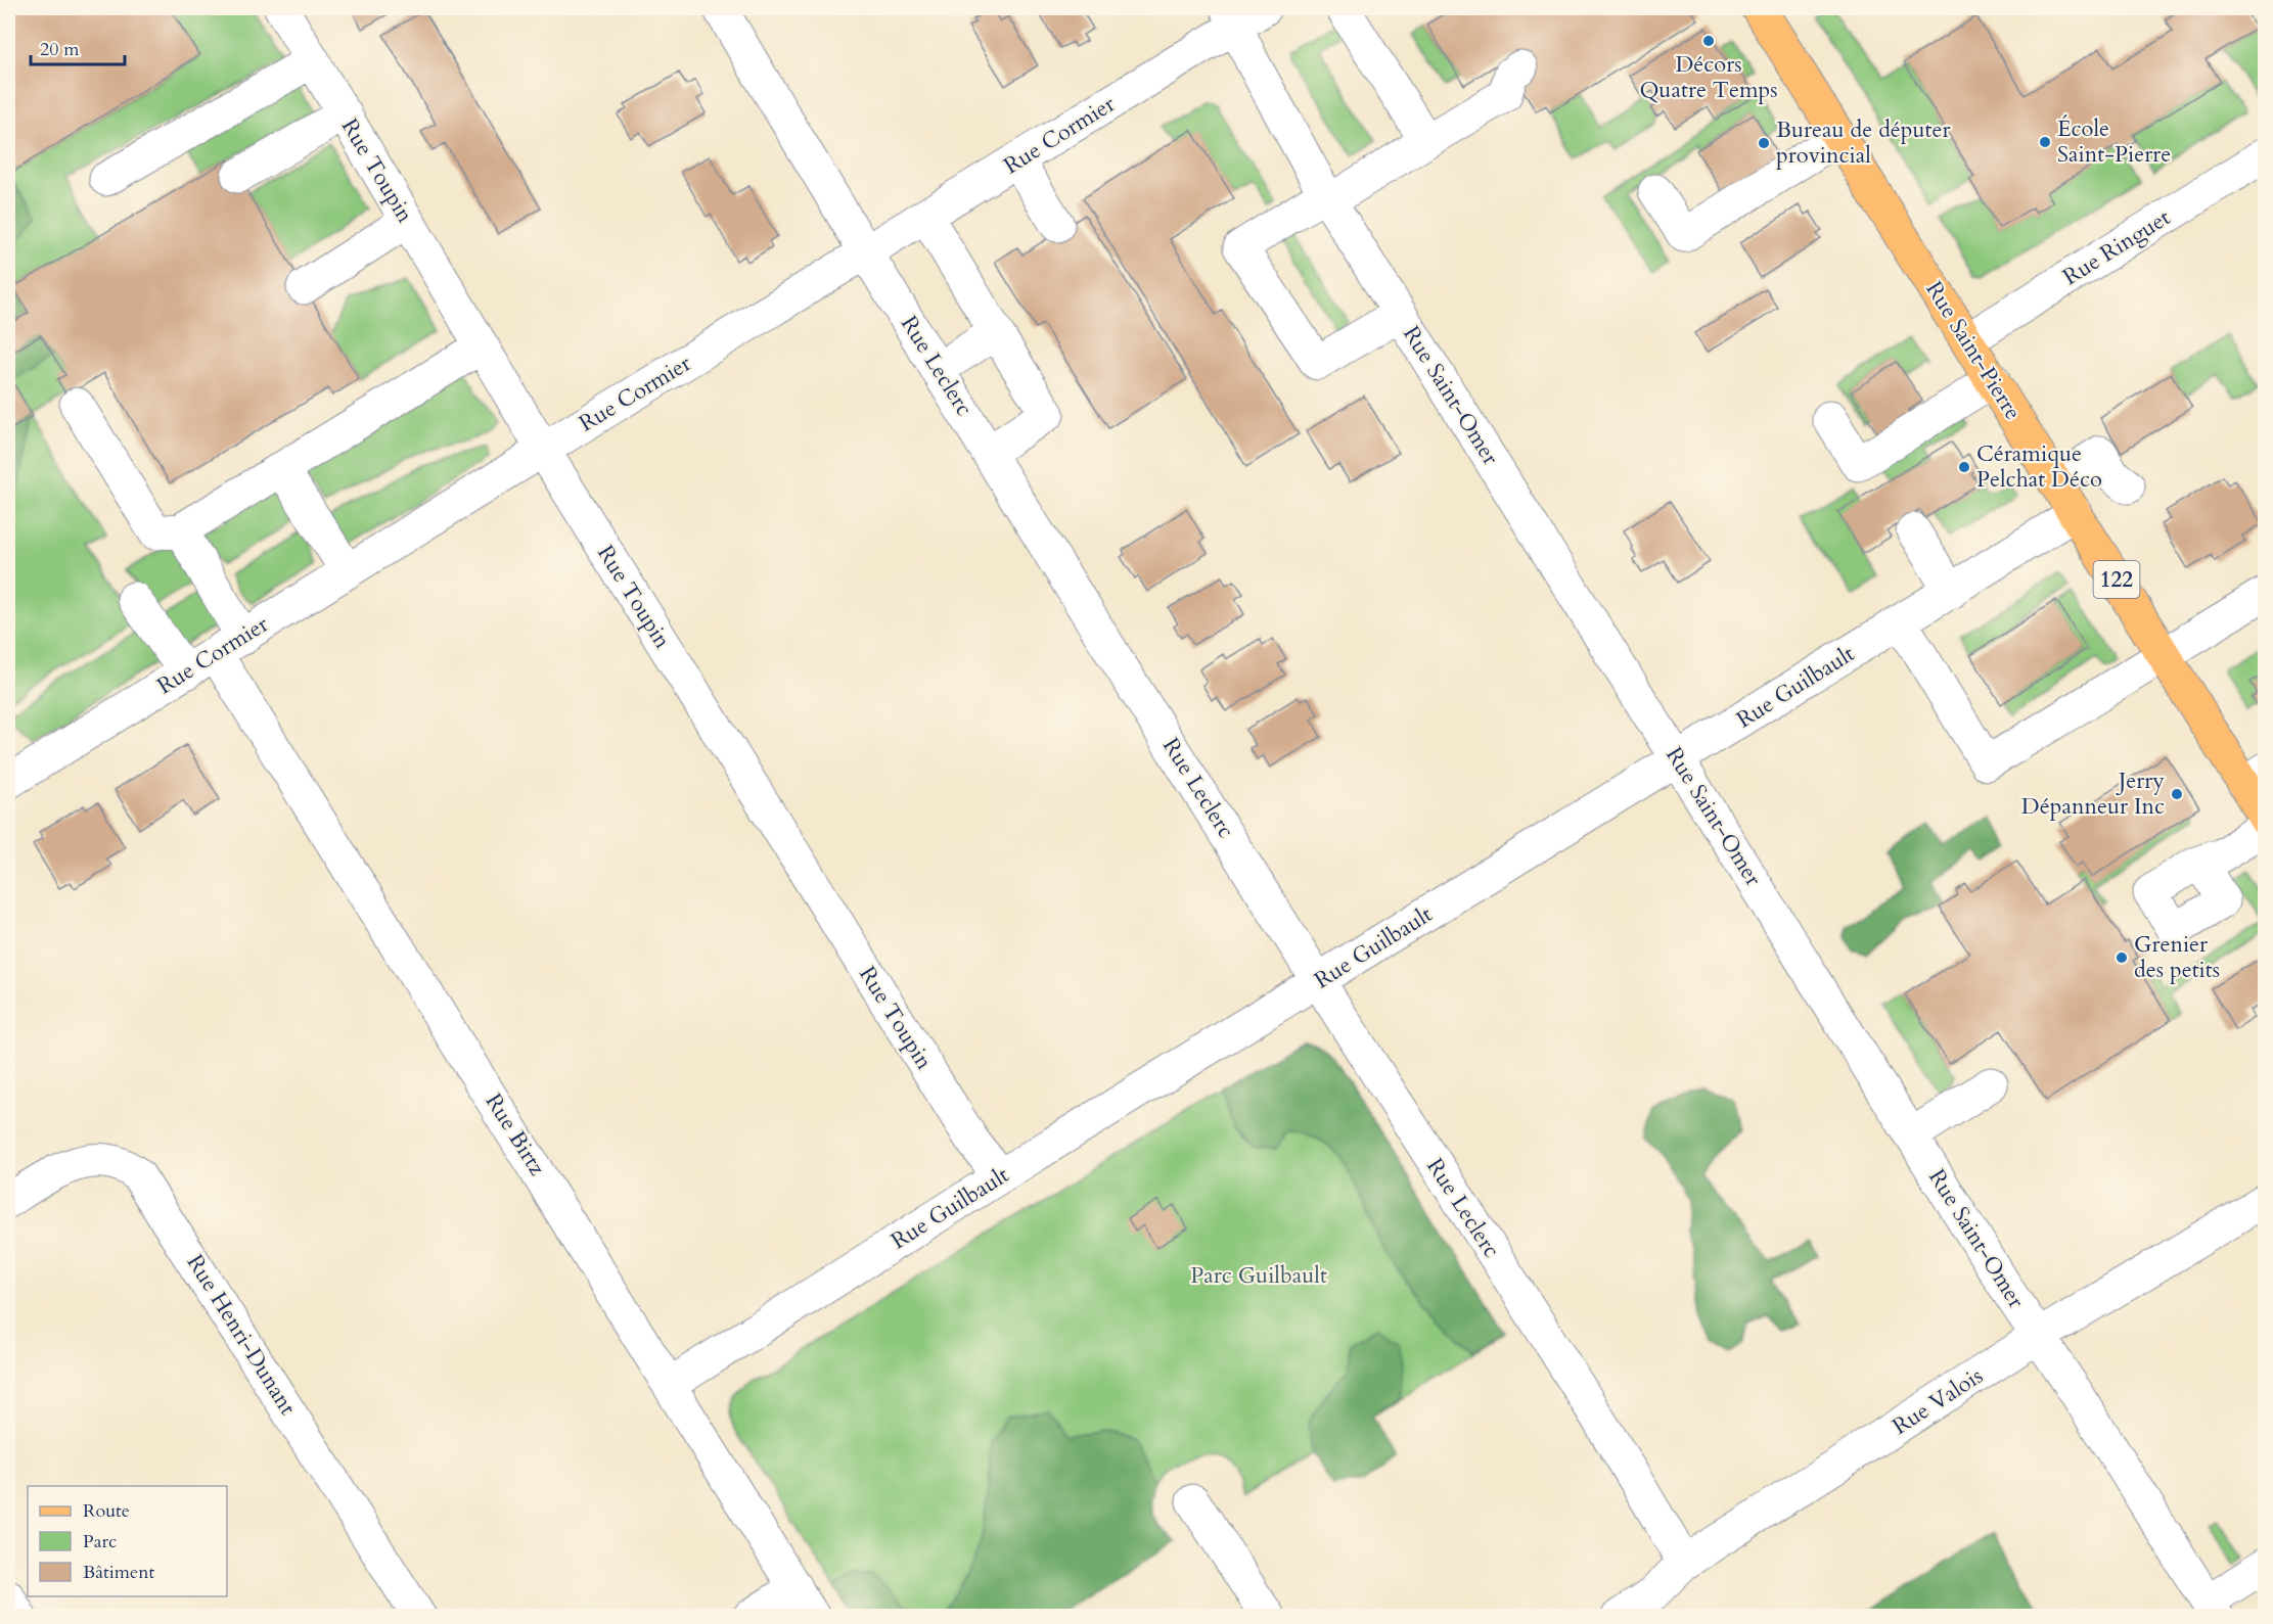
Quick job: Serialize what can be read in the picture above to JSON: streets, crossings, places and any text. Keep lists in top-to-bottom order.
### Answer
{
  "streets": {
    "main road": ["Rue Saint-Pierre", "122"],
    "street": [
      "Rue Cormier",
      "Rue Toupin",
      "Rue Ringuet",
      "Rue Leclerc",
      "Rue Saint-Omer",
      "Rue Guilbault",
      "Rue Birtz",
      "Rue Henri-Dunant",
      "Rue Valois"
    ]
  },
  "crossings": [
    ["Rue Cormier", "Rue Toupin"],
    ["Rue Cormier", "Rue Leclerc"],
    ["Rue Cormier", "Rue Saint-Omer"],
    ["Rue Cormier", "Rue Birtz"],
    ["Rue Toupin", "Rue Guilbault"],
    ["Rue Ringuet", "Rue Saint-Pierre"],
    ["Rue Saint-Pierre", "Rue Guilbault"],
    ["Rue Leclerc", "Rue Guilbault"],
    ["Rue Leclerc", "Rue Valois"],
    ["Rue Saint-Omer", "Rue Guilbault"],
    ["Rue Saint-Omer", "Rue Valois"],
    ["Rue Guilbault", "Rue Birtz"]
  ],
  "parks": ["Parc Guilbault"],
  "places": [
    "Décors Quatre Temps",
    "École Saint-Pierre",
    "Bureau de députer provincial",
    "Céramique Pelchat Déco",
    "Jerry Dépanneur Inc",
    "Grenier des petits"
  ],
  "legend": ["Route", "Parc", "Bâtiment"],
  "scale_bar": "20 m"
}
